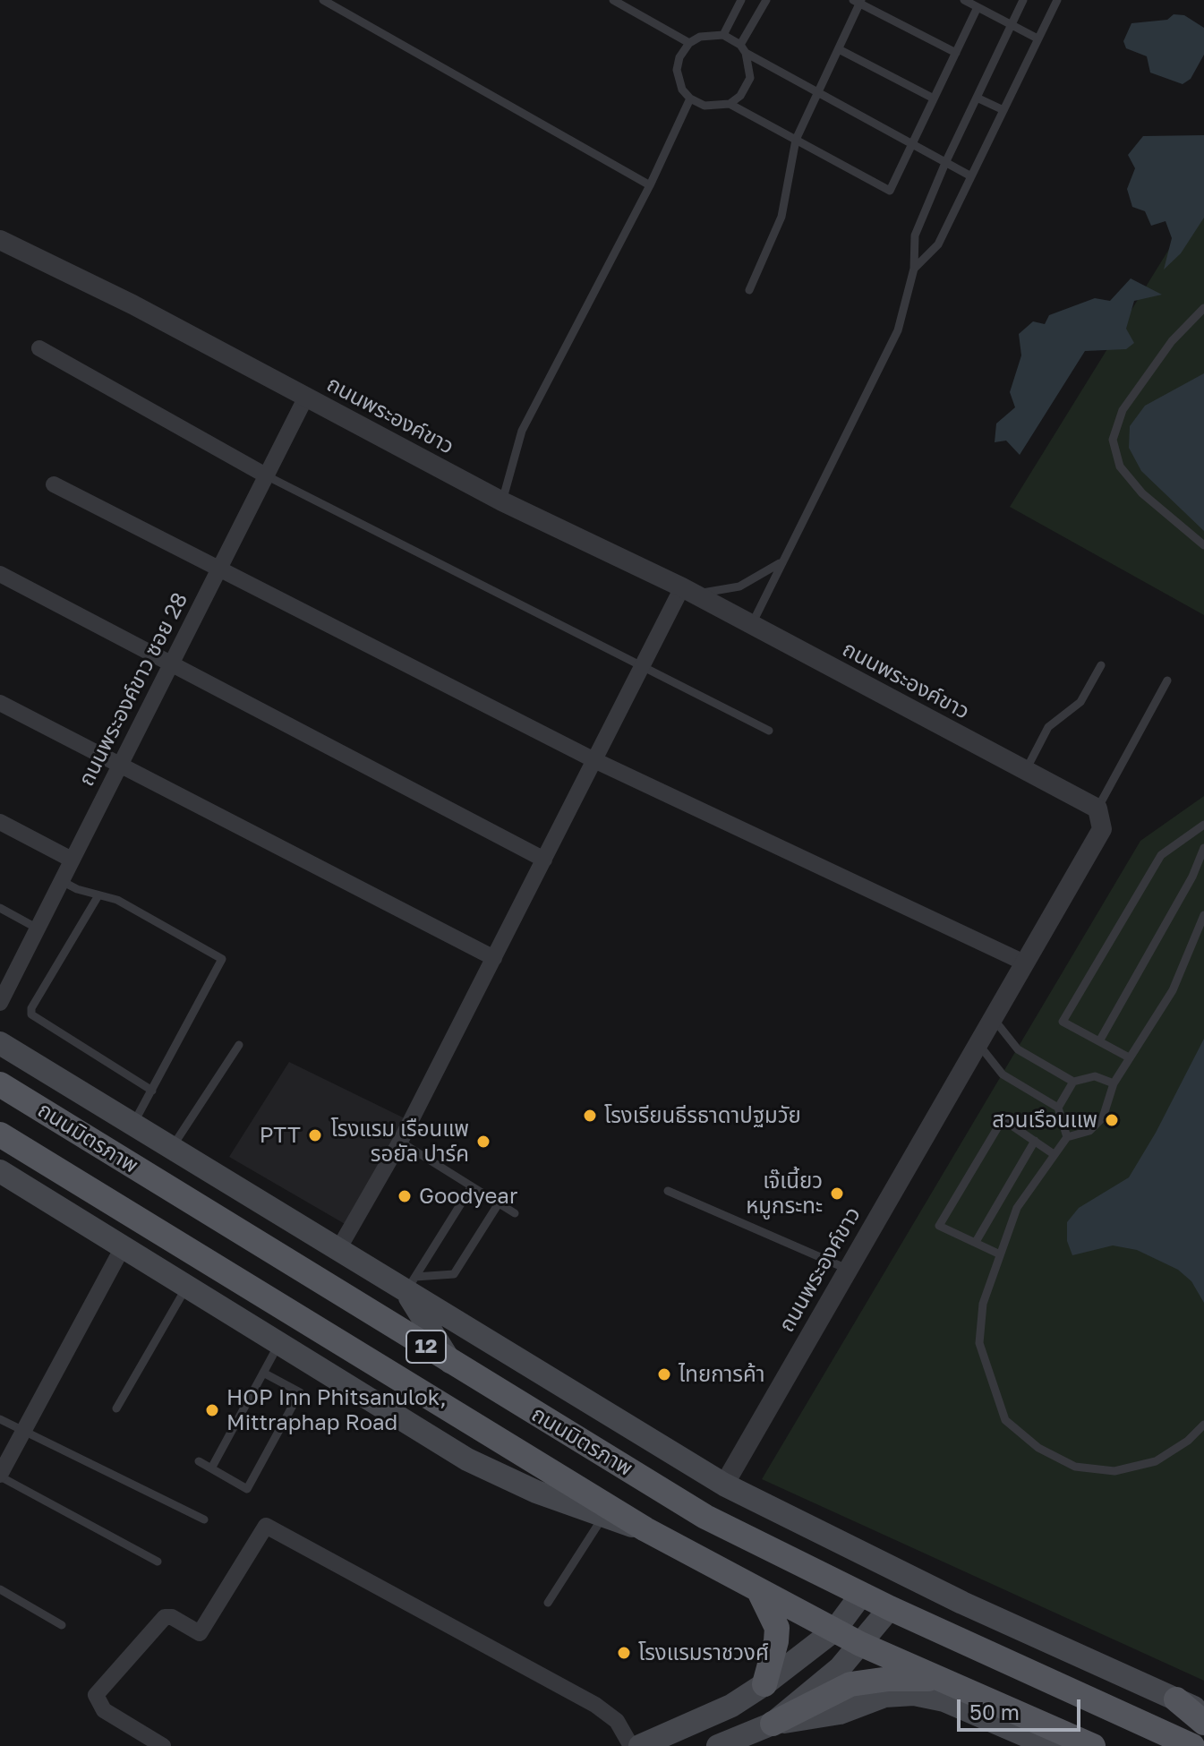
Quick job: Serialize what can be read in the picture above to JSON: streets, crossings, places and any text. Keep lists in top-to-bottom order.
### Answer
{
  "streets": {
    "main road": ["ถนนมิตรภาพ", "12"],
    "street": ["ถนนพระองค์ขาว", "ถนนพระองค์ขาว ซอย 28"]
  },
  "crossings": [
    ["ถนนพระองค์ขาว", "ถนนพระองค์ขาว ซอย 28"]
  ],
  "places": [
    "โรงเรียนธีรธาดาปฐมวัย",
    "สวนเรึอนเเพ",
    "PTT",
    "โรงแรม เรือนแพ รอยัล ปาร์ค",
    "เจ๊เนี้ยว หมูกระทะ",
    "Goodyear",
    "ไทยการค้า",
    "HOP Inn Phitsanulok, Mittraphap Road",
    "โรงแรมราชวงศ์"
  ],
  "scale_bar": "50 m"
}
